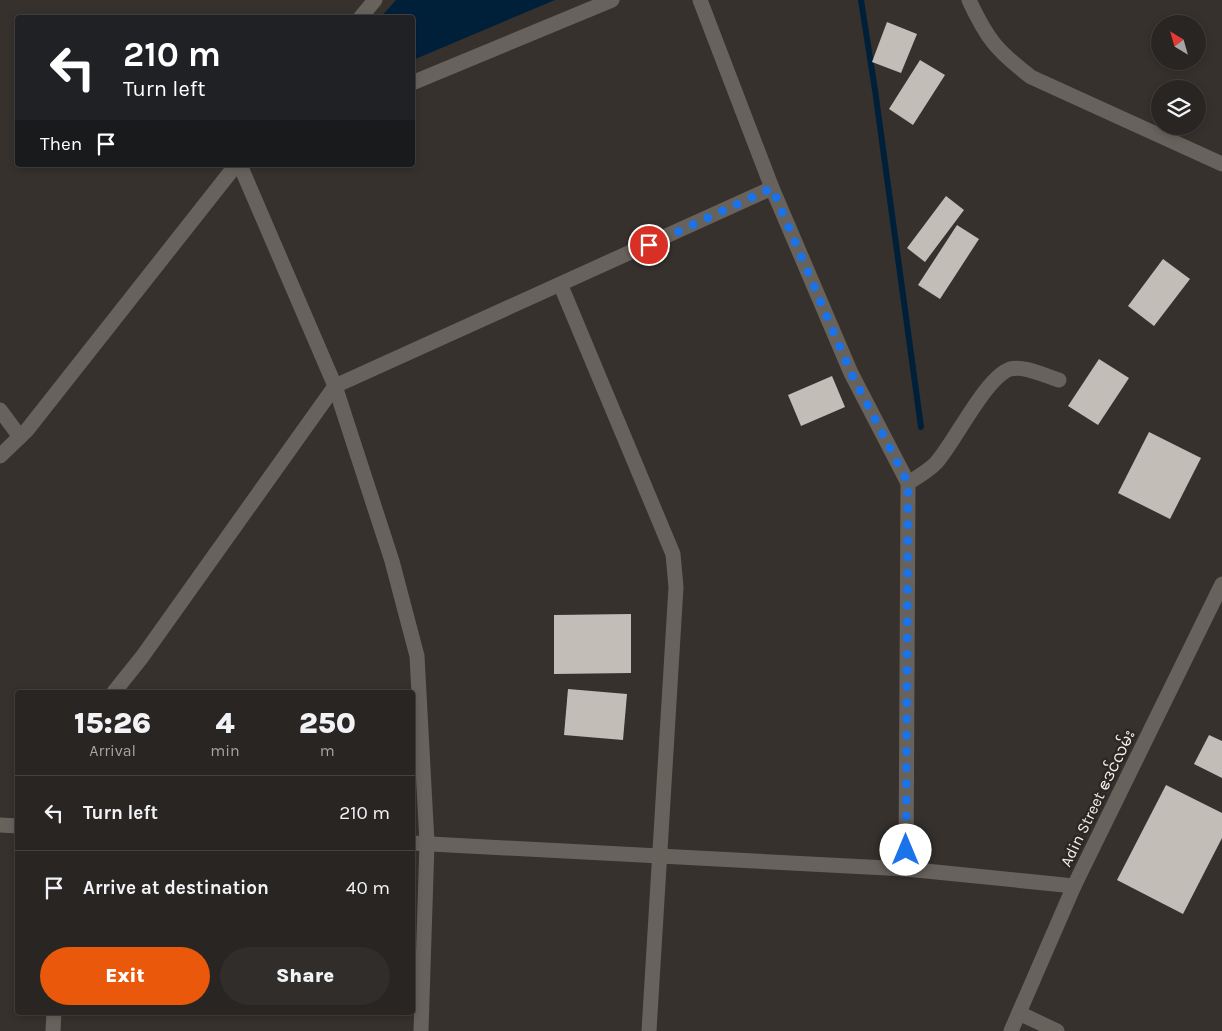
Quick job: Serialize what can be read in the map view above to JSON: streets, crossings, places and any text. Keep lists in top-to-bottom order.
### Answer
{
  "streets": {
    "street": ["Adin Street ဧဒင်လမ်း"]
  },
  "north": "top left",
  "page": {
    "turn": ["210 m", "Turn left"],
    "then": "Then",
    "eta": [
      "15:26",
      "Arrival",
      "4",
      "min",
      "250",
      "m"
    ],
    "list": [
      {
        "name": "Turn left",
        "value": "210 m"
      },
      {
        "name": "Arrive at destination",
        "value": "40 m"
      }
    ],
    "buttons": ["Exit", "Share"]
  }
}
